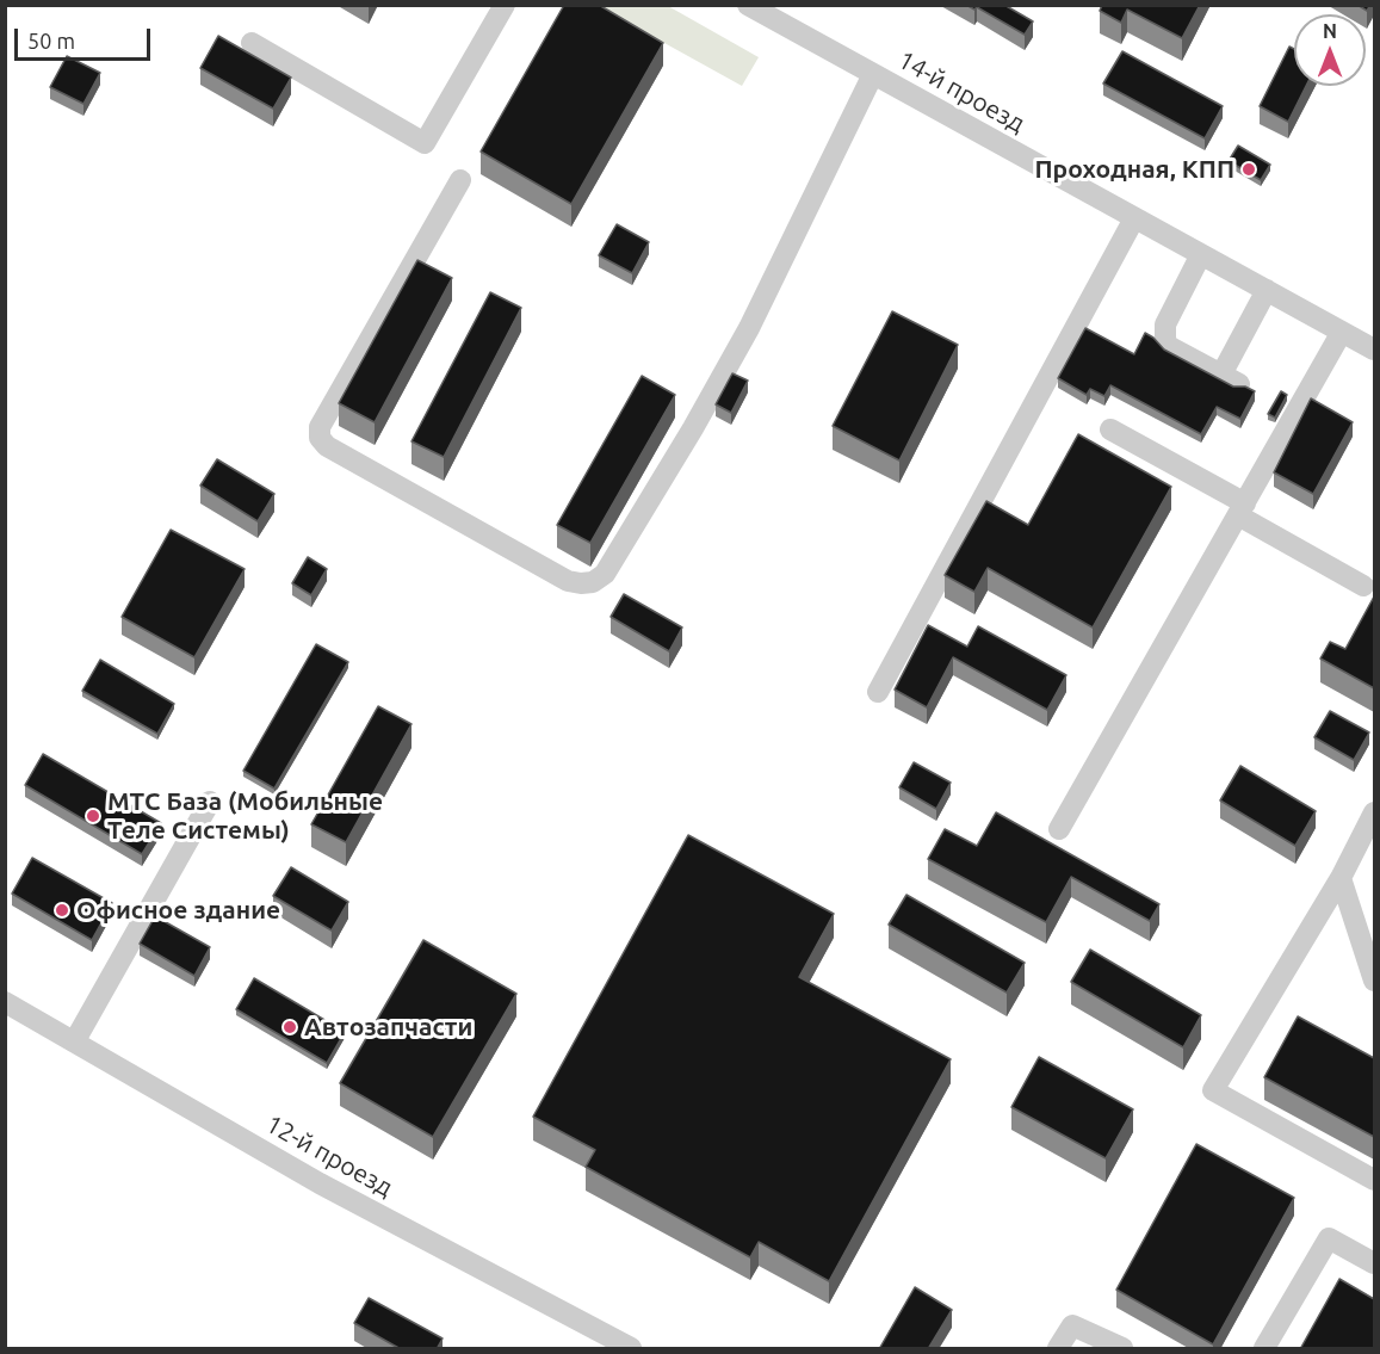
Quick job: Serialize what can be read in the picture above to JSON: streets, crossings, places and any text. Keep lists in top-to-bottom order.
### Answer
{
  "streets": {
    "street": ["14-й проезд", "12-й проезд"]
  },
  "places": [
    "Проходная, КПП",
    "МТС База (Мобильные Теле Системы)",
    "Офисное здание",
    "Автозапчасти"
  ],
  "scale_bar": "50 m",
  "north": "top"
}
